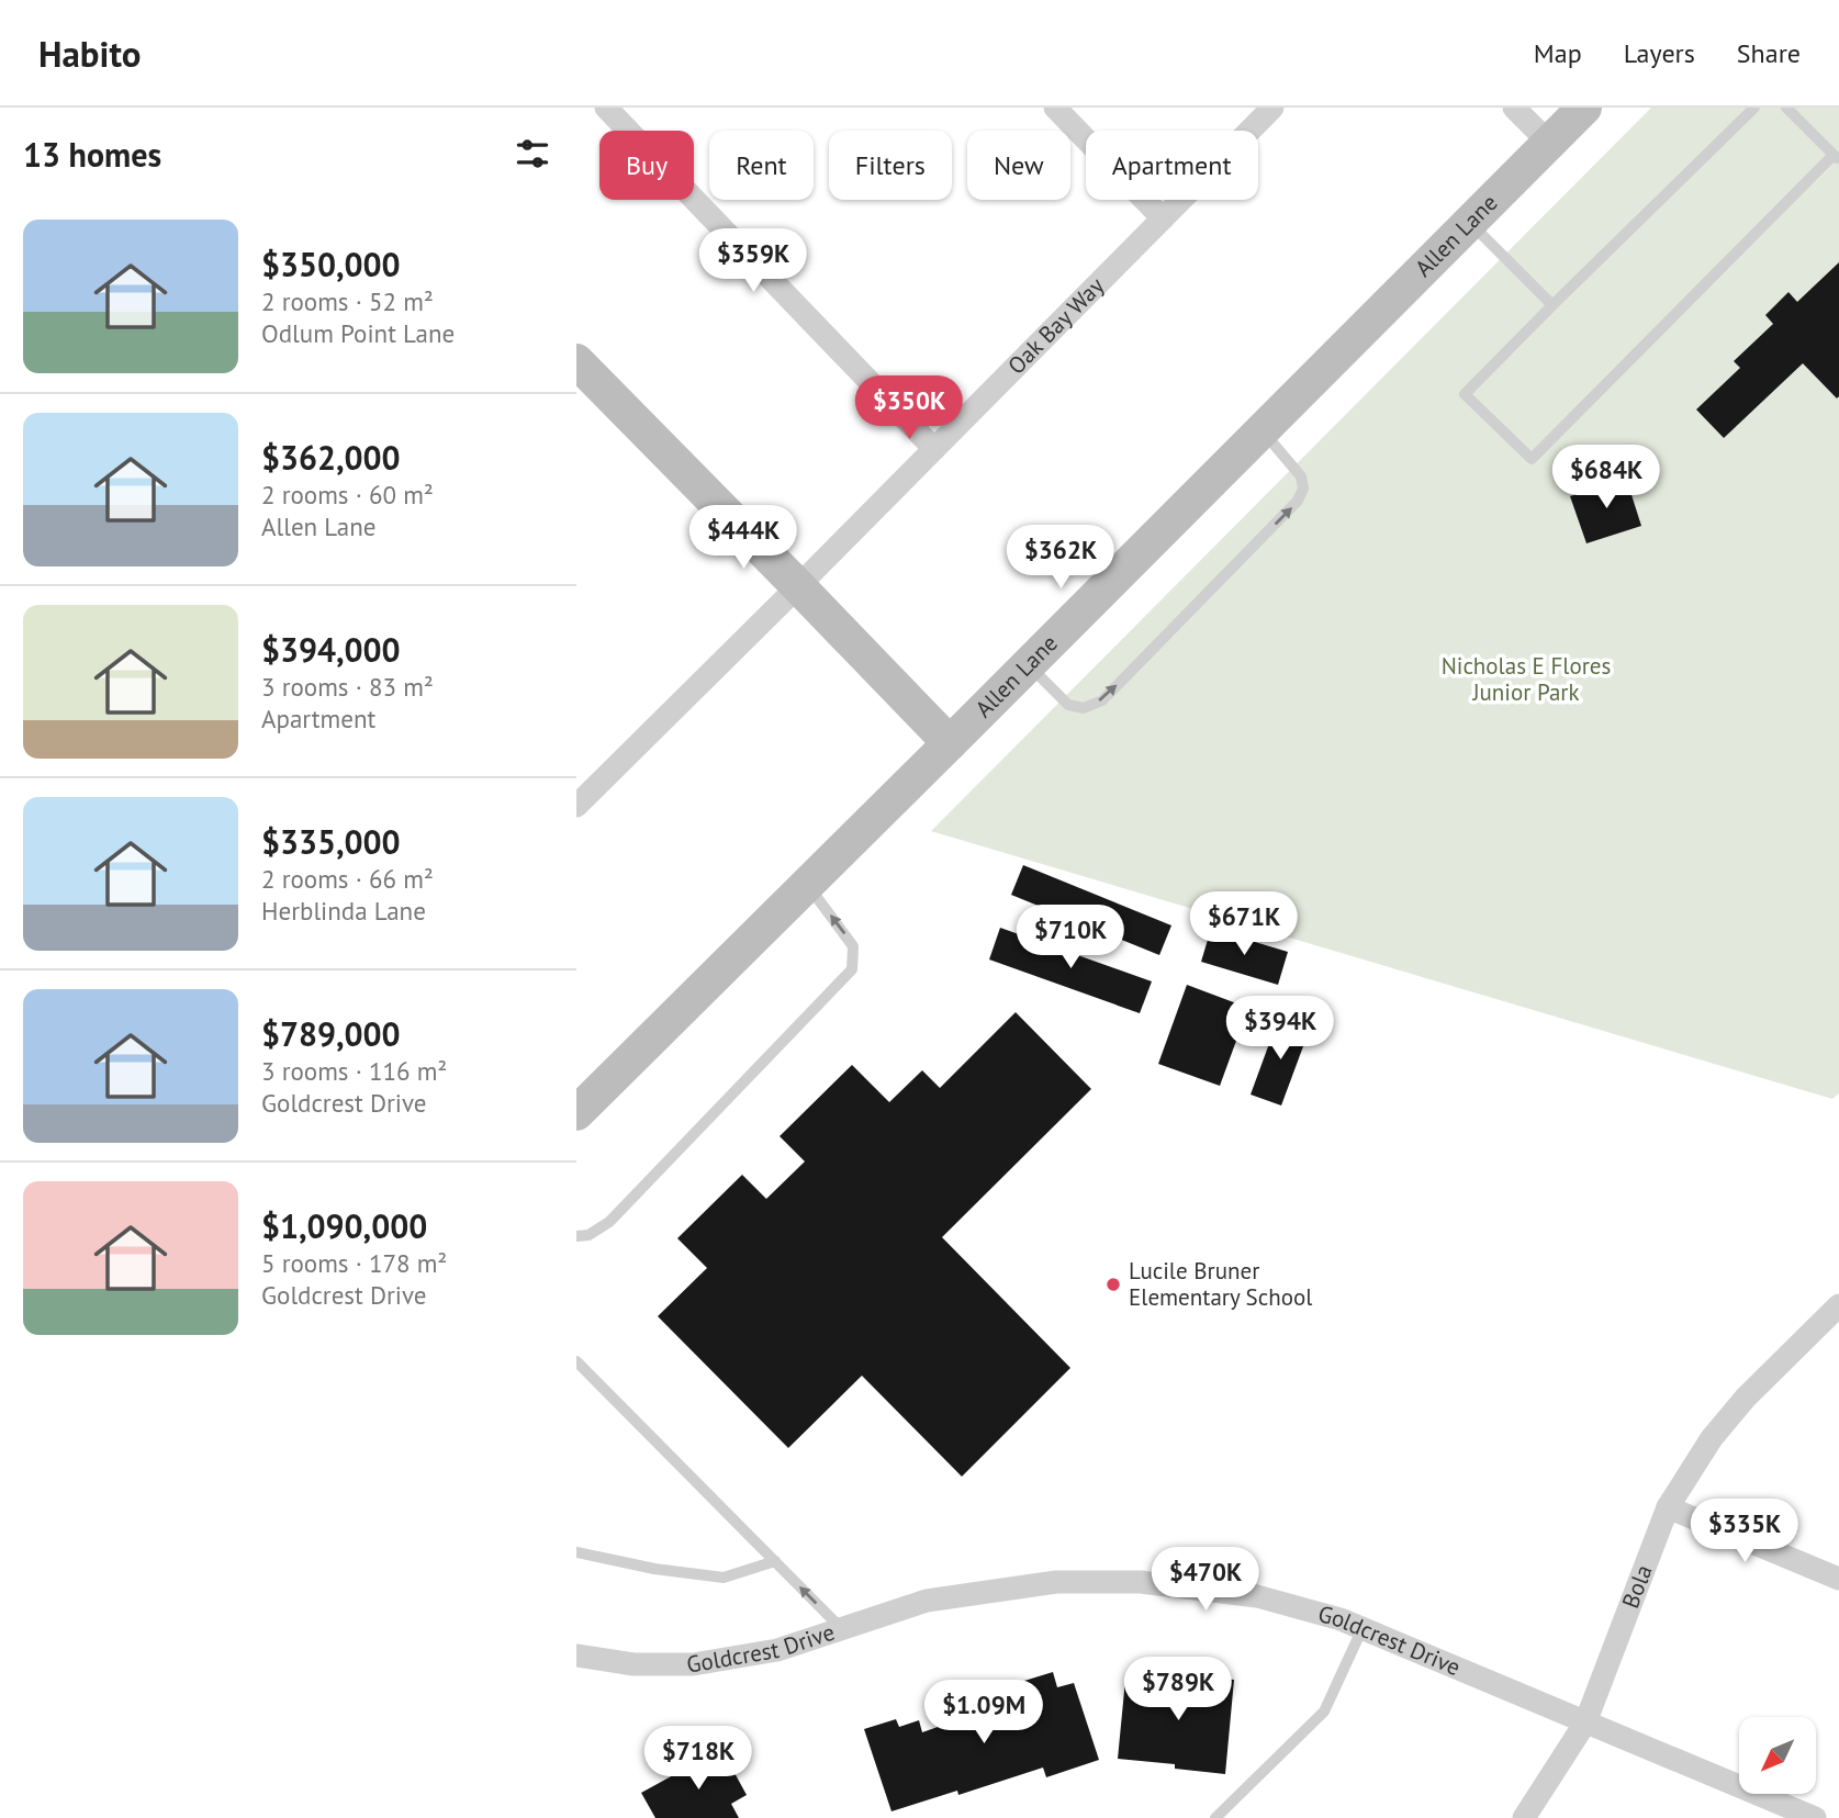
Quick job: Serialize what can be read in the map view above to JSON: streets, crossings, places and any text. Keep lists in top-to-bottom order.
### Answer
{
  "streets": {
    "main road": ["Allen Lane"],
    "street": ["Oak Bay Way", "Bola", "Goldcrest Drive"]
  },
  "crossings": [
    ["Bola", "Goldcrest Drive"]
  ],
  "parks": ["Nicholas E Flores Junior Park"],
  "places": ["Lucile Bruner Elementary School"],
  "north": "bottom left",
  "page": {
    "header": "Habito",
    "nav": ["Map", "Layers", "Share"],
    "heading": "13 homes",
    "chip": [
      "Buy",
      "Rent",
      "Filters",
      "New",
      "Apartment"
    ],
    "list": [
      {
        "name": "$350,000",
        "note": "2 rooms · 52 m² · Odlum Point Lane"
      },
      {
        "name": "$362,000",
        "note": "2 rooms · 60 m² · Allen Lane"
      },
      {
        "name": "$394,000",
        "note": "3 rooms · 83 m² · Apartment"
      },
      {
        "name": "$335,000",
        "note": "2 rooms · 66 m² · Herblinda Lane"
      },
      {
        "name": "$789,000",
        "note": "3 rooms · 116 m² · Goldcrest Drive"
      },
      {
        "name": "$1,090,000",
        "note": "5 rooms · 178 m² · Goldcrest Drive"
      }
    ],
    "price": [
      "$359K",
      "$350K",
      "$684K",
      "$444K",
      "$362K",
      "$671K",
      "$710K",
      "$394K",
      "$335K",
      "$470K",
      "$789K",
      "$1.09M",
      "$718K"
    ]
  }
}
